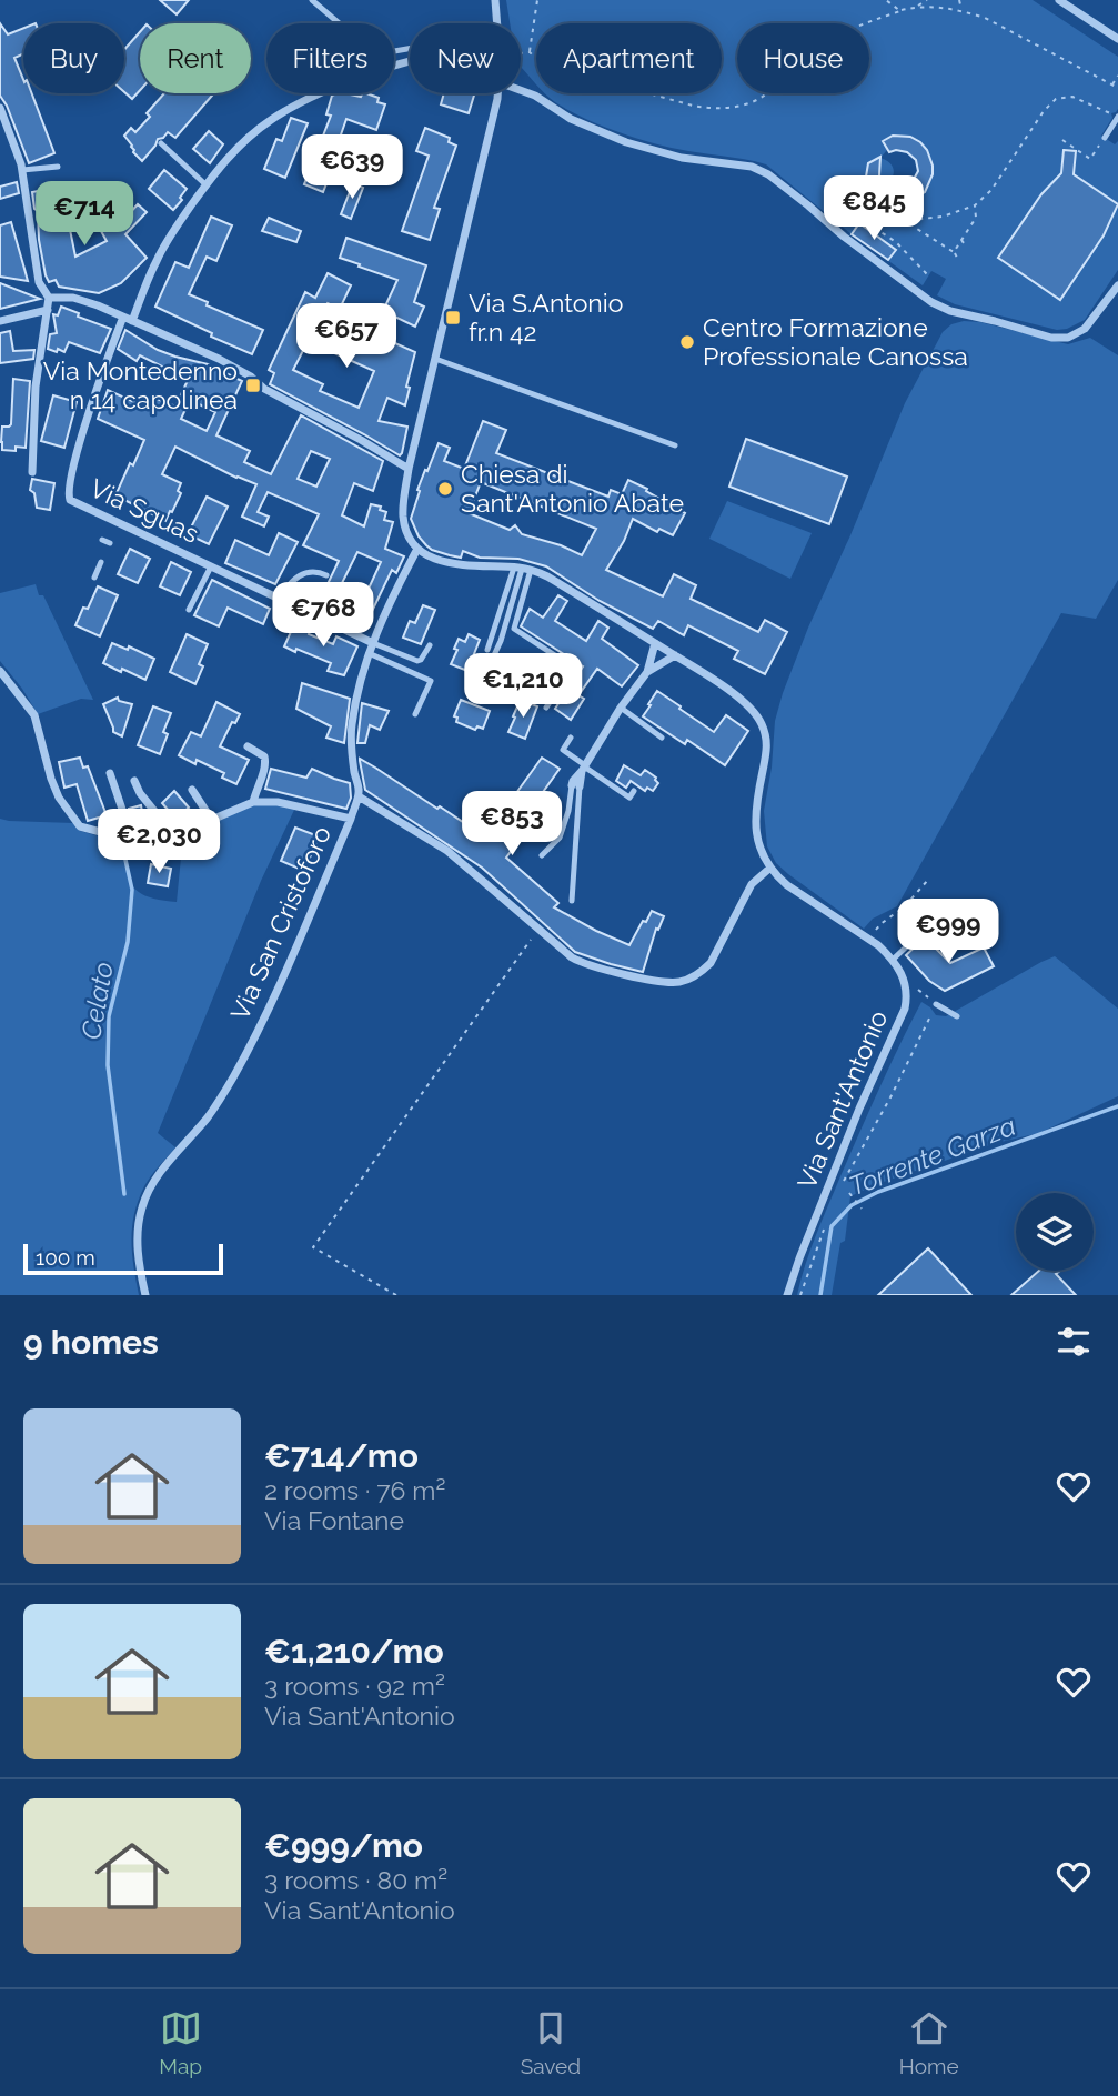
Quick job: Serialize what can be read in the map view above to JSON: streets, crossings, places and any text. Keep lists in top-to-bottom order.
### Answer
{
  "streets": {
    "street": ["Via Sguas", "Via San Cristoforo", "Via Sant'Antonio"]
  },
  "crossings": [
    ["Via Sguas", "Via San Cristoforo"],
    ["Via San Cristoforo", "Via Sant'Antonio"]
  ],
  "water": ["Celato", "Torrente Garza"],
  "places": {
    "transit": ["Via S.Antonio fr.n 42", "Via Montedenno n 14 capolinea"],
    "other": ["Centro Formazione Professionale Canossa", "Chiesa di Sant'Antonio Abate"]
  },
  "scale_bar": "100 m",
  "page": {
    "chip": [
      "Buy",
      "Rent",
      "Filters",
      "New",
      "Apartment",
      "House"
    ],
    "price": [
      "€639",
      "€845",
      "€714",
      "€657",
      "€768",
      "€1,210",
      "€853",
      "€2,030",
      "€999"
    ],
    "scale": "100 m",
    "heading": "9 homes",
    "list": [
      {
        "name": "€714/mo",
        "note": "2 rooms · 76 m² · Via Fontane"
      },
      {
        "name": "€1,210/mo",
        "note": "3 rooms · 92 m² · Via Sant'Antonio"
      },
      {
        "name": "€999/mo",
        "note": "3 rooms · 80 m² · Via Sant'Antonio"
      }
    ],
    "tabs": ["Map", "Saved", "Home"]
  }
}
